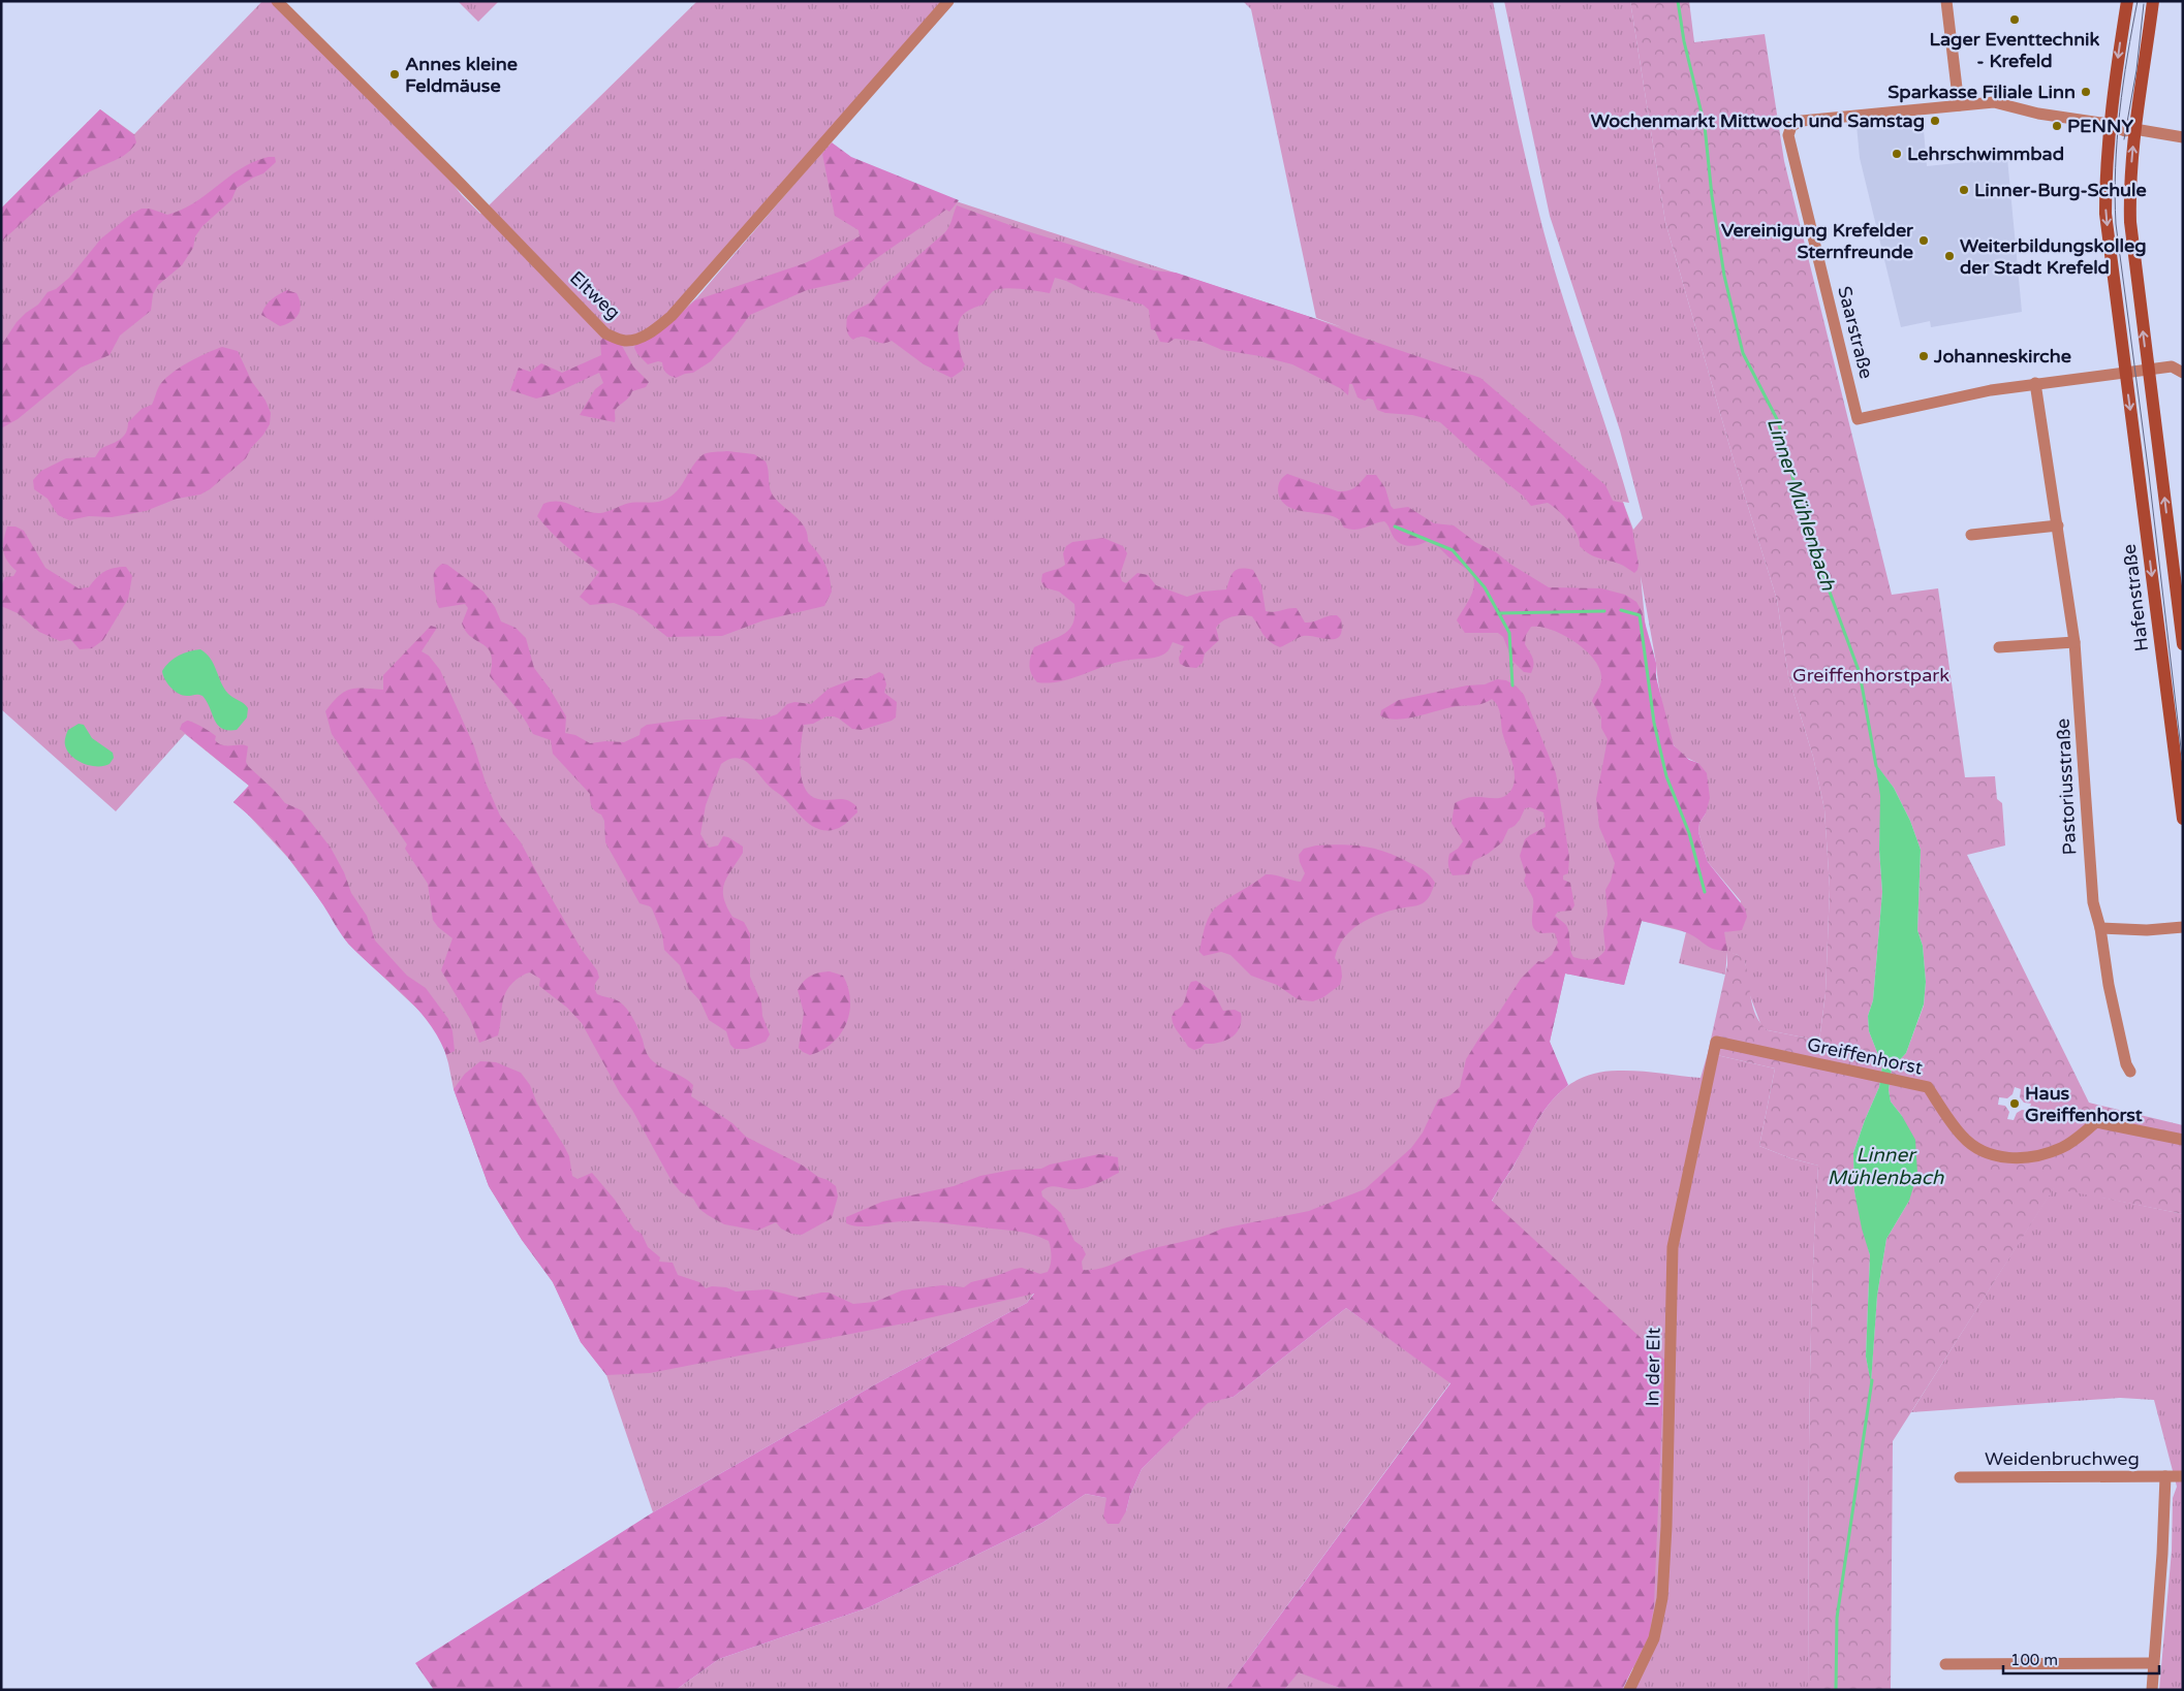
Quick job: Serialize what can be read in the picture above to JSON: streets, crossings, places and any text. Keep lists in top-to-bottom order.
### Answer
{
  "streets": {
    "main road": ["Hafenstraße"],
    "street": [
      "Eltweg",
      "Saarstraße",
      "Pastoriusstraße",
      "Greiffenhorst",
      "In der Elt",
      "Weidenbruchweg"
    ]
  },
  "crossings": [
    ["Saarstraße", "Pastoriusstraße"],
    ["Greiffenhorst", "In der Elt"]
  ],
  "water": ["Linner Mühlenbach"],
  "parks": ["Greiffenhorstpark"],
  "places": [
    "Lager Eventtechnik - Krefeld",
    "Annes kleine Feldmäuse",
    "Sparkasse Filiale Linn",
    "Wochenmarkt Mittwoch und Samstag",
    "PENNY",
    "Lehrschwimmbad",
    "Linner-Burg-Schule",
    "Vereinigung Krefelder Sternfreunde",
    "Weiterbildungskolleg der Stadt Krefeld",
    "Johanneskirche",
    "Haus Greiffenhorst"
  ],
  "scale_bar": "100 m"
}
